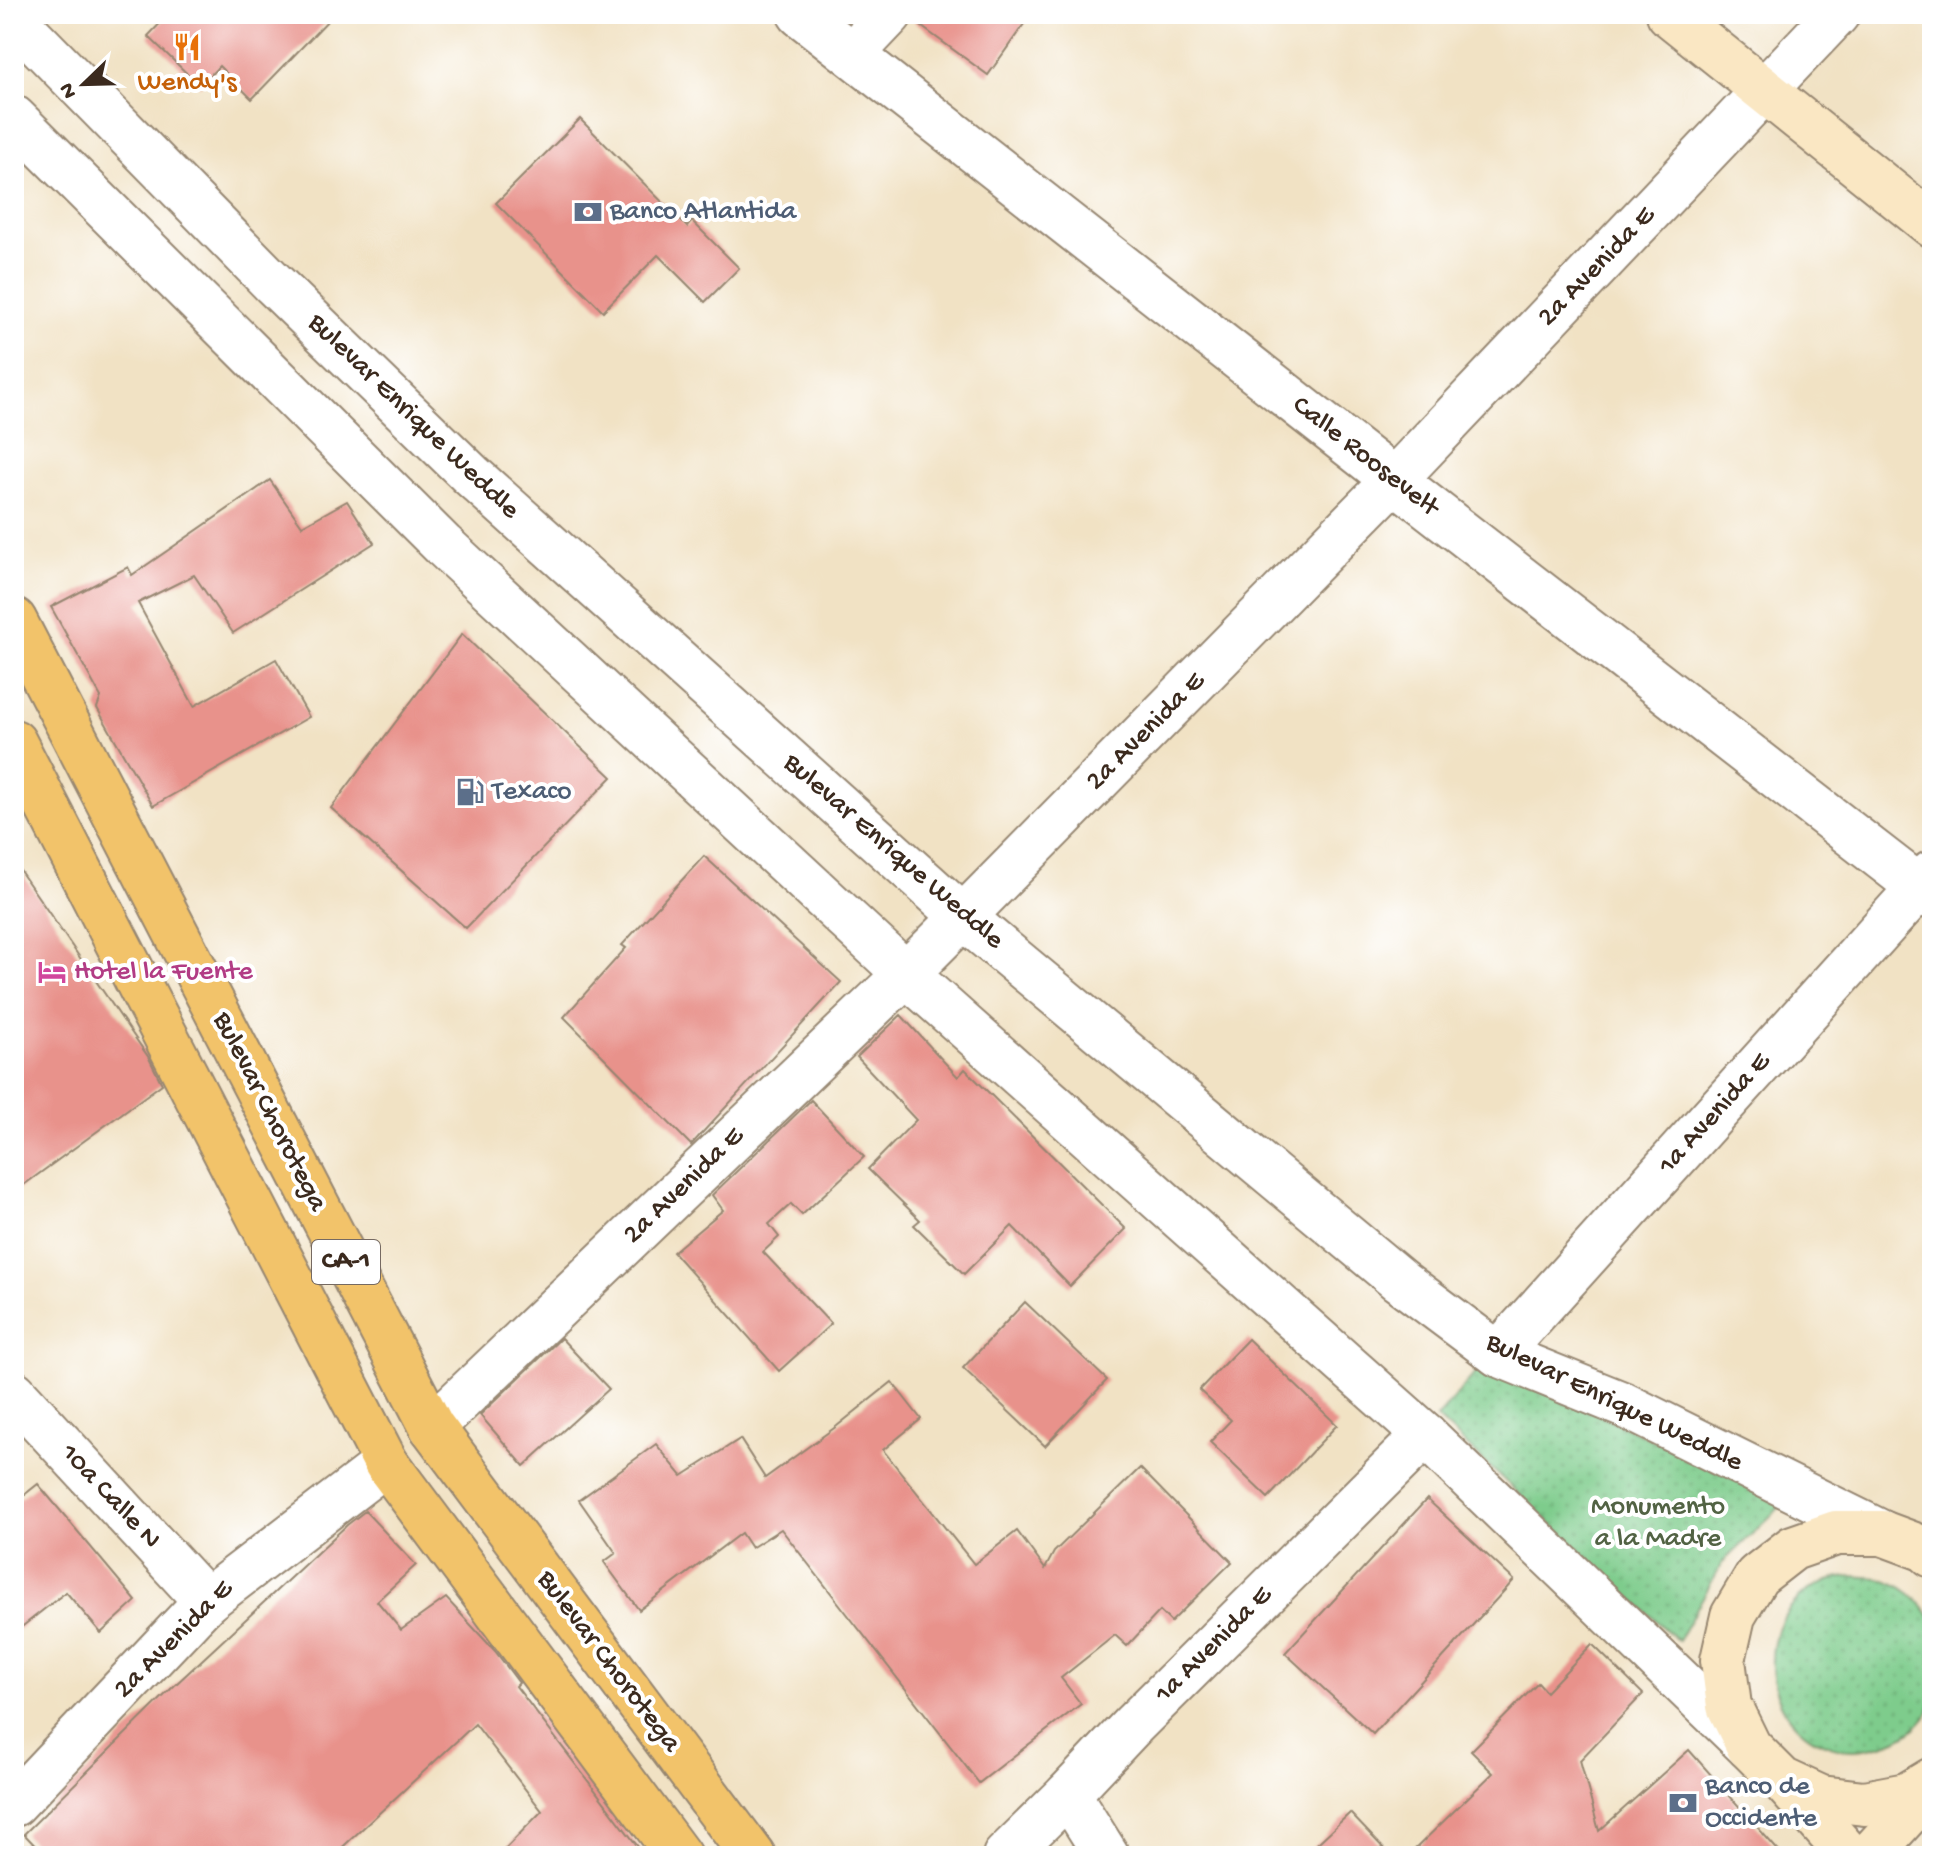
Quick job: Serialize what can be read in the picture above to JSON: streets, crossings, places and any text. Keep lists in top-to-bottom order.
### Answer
{
  "streets": {
    "highway": ["Bulevar Chorotega", "CA-1"],
    "street": [
      "2a Avenida E",
      "Bulevar Enrique Weddle",
      "Calle Roosevelt",
      "1a Avenida E",
      "10a Calle N"
    ]
  },
  "crossings": [
    ["2a Avenida E", "Bulevar Enrique Weddle"],
    ["2a Avenida E", "Calle Roosevelt"],
    ["2a Avenida E", "Bulevar Chorotega"],
    ["2a Avenida E", "10a Calle N"],
    ["Bulevar Enrique Weddle", "1a Avenida E"],
    ["Calle Roosevelt", "1a Avenida E"]
  ],
  "parks": ["Monumento a la Madre"],
  "places": {
    "restaurant": ["Wendy's"],
    "bank": ["Banco Atlantida", "Banco de Occidente"],
    "fuel station": ["Texaco"],
    "hotel": ["Hotel la Fuente"]
  },
  "north": "bottom left"
}
